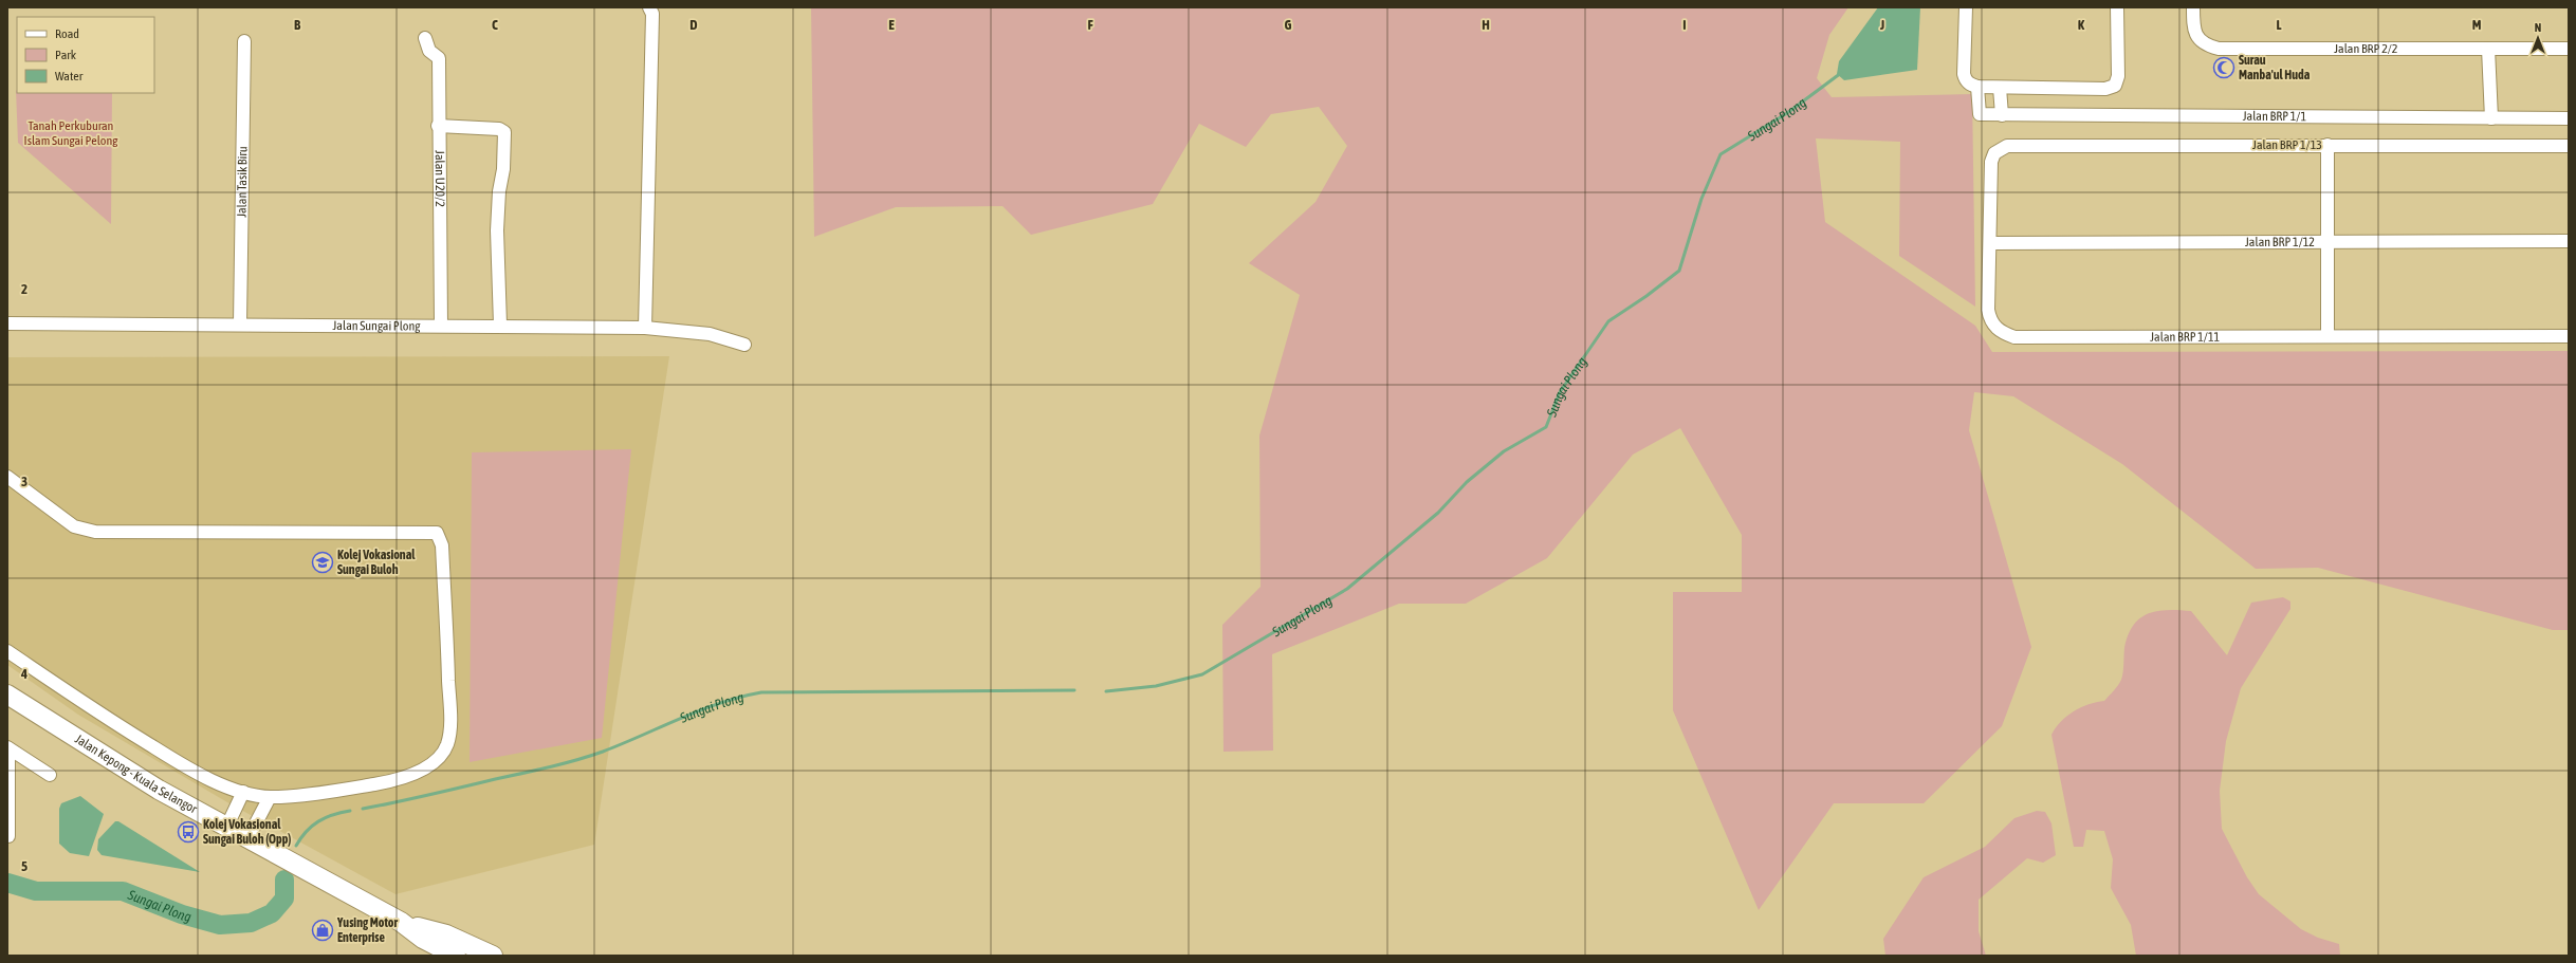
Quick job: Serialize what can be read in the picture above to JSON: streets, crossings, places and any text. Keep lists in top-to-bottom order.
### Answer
{
  "streets": {
    "highway": ["Jalan Kepong - Kuala Selangor"],
    "street": [
      "Jalan BRP 2/2",
      "Jalan BRP 1/1",
      "Jalan BRP 1/13",
      "Jalan U20/2",
      "Jalan Tasik Biru",
      "Jalan BRP 1/12",
      "Jalan Sungai Plong",
      "Jalan BRP 1/11"
    ]
  },
  "crossings": [
    ["Jalan BRP 1/13", "Jalan BRP 1/11"],
    ["Jalan U20/2", "Jalan Sungai Plong"],
    ["Jalan Tasik Biru", "Jalan Sungai Plong"],
    ["Jalan BRP 1/12", "Jalan BRP 1/11"]
  ],
  "water": ["Sungai Plong"],
  "parks": ["Tanah Perkuburan Islam Sungai Pelong"],
  "places": {
    "mosque": ["Surau Manba'ul Huda"],
    "school or university": ["Kolej Vokasional Sungai Buloh"],
    "bus stop": ["Kolej Vokasional Sungai Buloh (Opp)"],
    "shop": ["Yusing Motor Enterprise"]
  },
  "legend": ["Road", "Park", "Water"],
  "north": "top",
  "grid": {
    "columns": [
      "B",
      "C",
      "D",
      "E",
      "F",
      "G",
      "H",
      "I",
      "J",
      "K",
      "L",
      "M"
    ],
    "rows": [
      "2",
      "3",
      "4",
      "5"
    ]
  }
}
